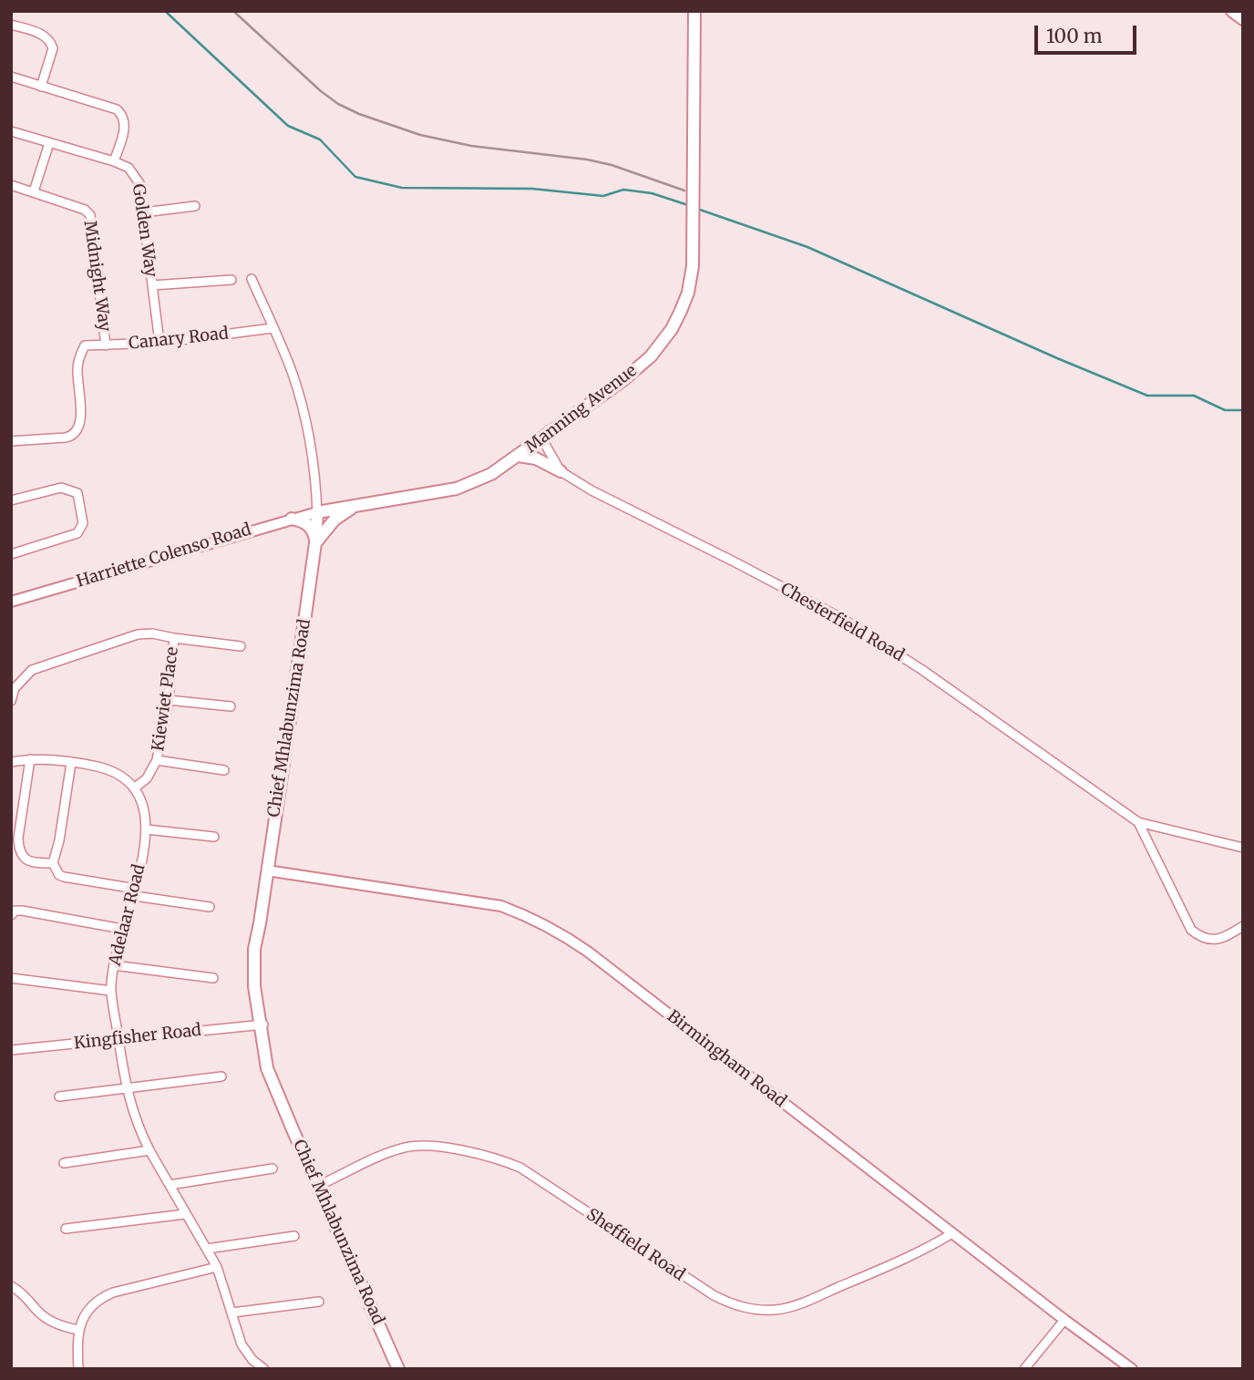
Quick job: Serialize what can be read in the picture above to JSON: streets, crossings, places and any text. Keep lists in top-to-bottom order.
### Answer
{
  "streets": {
    "main road": ["Manning Avenue", "Chief Mhlabunzima Road"],
    "street": [
      "Golden Way",
      "Midnight Way",
      "Canary Road",
      "Harriette Colenso Road",
      "Chesterfield Road",
      "Kiewiet Place",
      "Adelaar Road",
      "Kingfisher Road",
      "Birmingham Road",
      "Sheffield Road"
    ]
  },
  "crossings": [
    ["Golden Way", "Canary Road"],
    ["Midnight Way", "Canary Road"],
    ["Manning Avenue", "Harriette Colenso Road"],
    ["Manning Avenue", "Chesterfield Road"],
    ["Manning Avenue", "Chief Mhlabunzima Road"],
    ["Harriette Colenso Road", "Chief Mhlabunzima Road"],
    ["Kiewiet Place", "Adelaar Road"],
    ["Chief Mhlabunzima Road", "Kingfisher Road"],
    ["Chief Mhlabunzima Road", "Birmingham Road"],
    ["Chief Mhlabunzima Road", "Sheffield Road"],
    ["Adelaar Road", "Kingfisher Road"],
    ["Birmingham Road", "Sheffield Road"]
  ],
  "scale_bar": "100 m"
}
